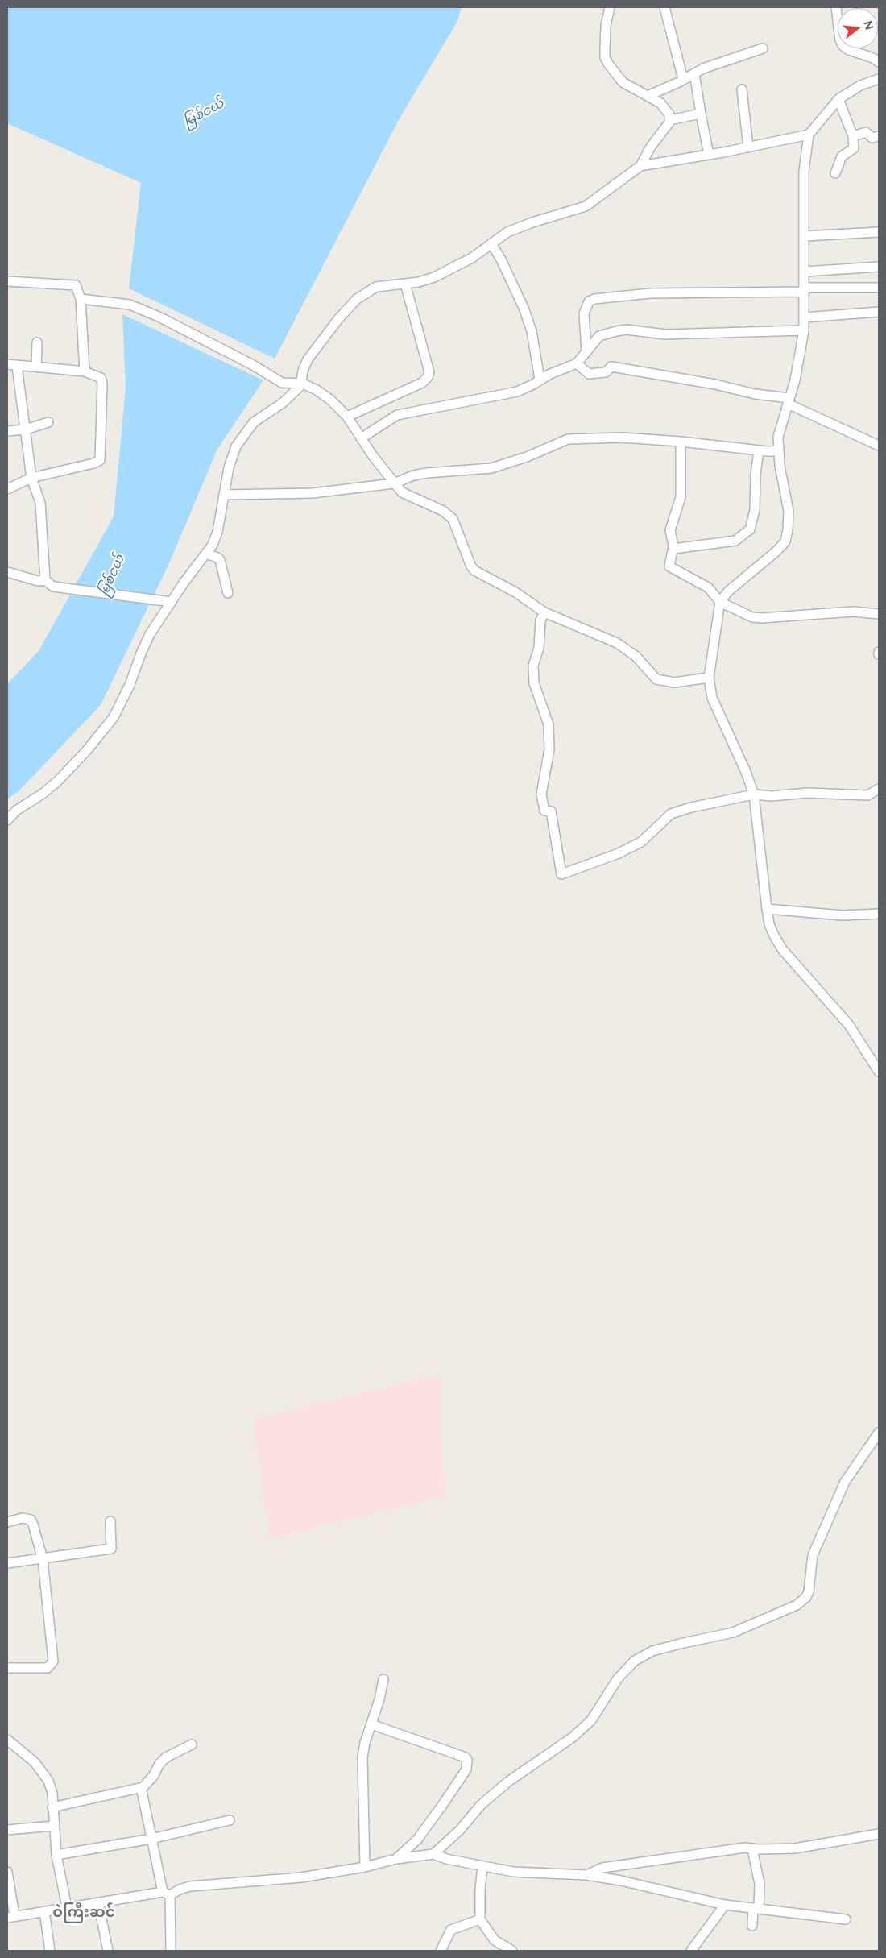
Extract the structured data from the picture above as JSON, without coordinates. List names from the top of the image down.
{
  "districts": ["ဝဲကြီးဆင်"],
  "water": ["မြစ်ငယ်"],
  "north": "right"
}
